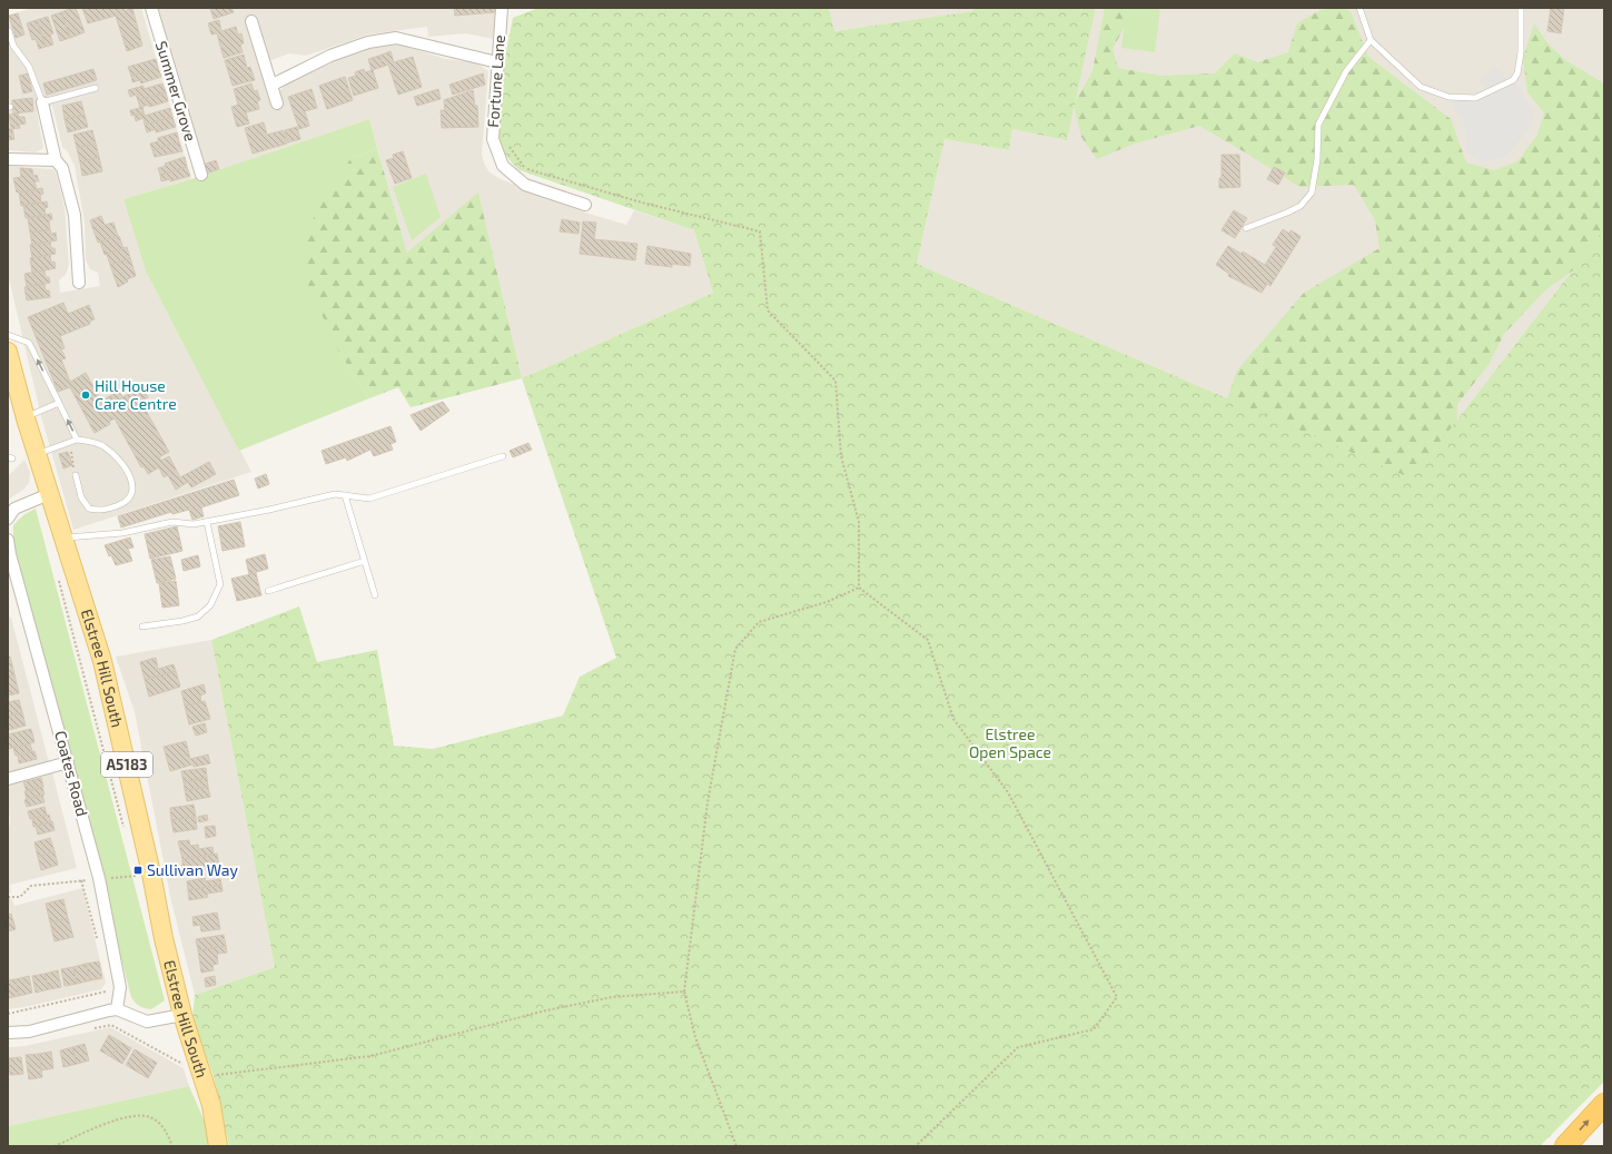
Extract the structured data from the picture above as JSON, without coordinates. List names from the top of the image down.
{
  "streets": {
    "main road": ["Elstree Hill South", "A5183"],
    "street": ["Fortune Lane", "Summer Grove", "Coates Road"]
  },
  "crossings": [
    ["Elstree Hill South", "A5183"]
  ],
  "parks": ["Elstree Open Space"],
  "places": {
    "other": ["Hill House Care Centre"],
    "transit": ["Sullivan Way"]
  }
}
